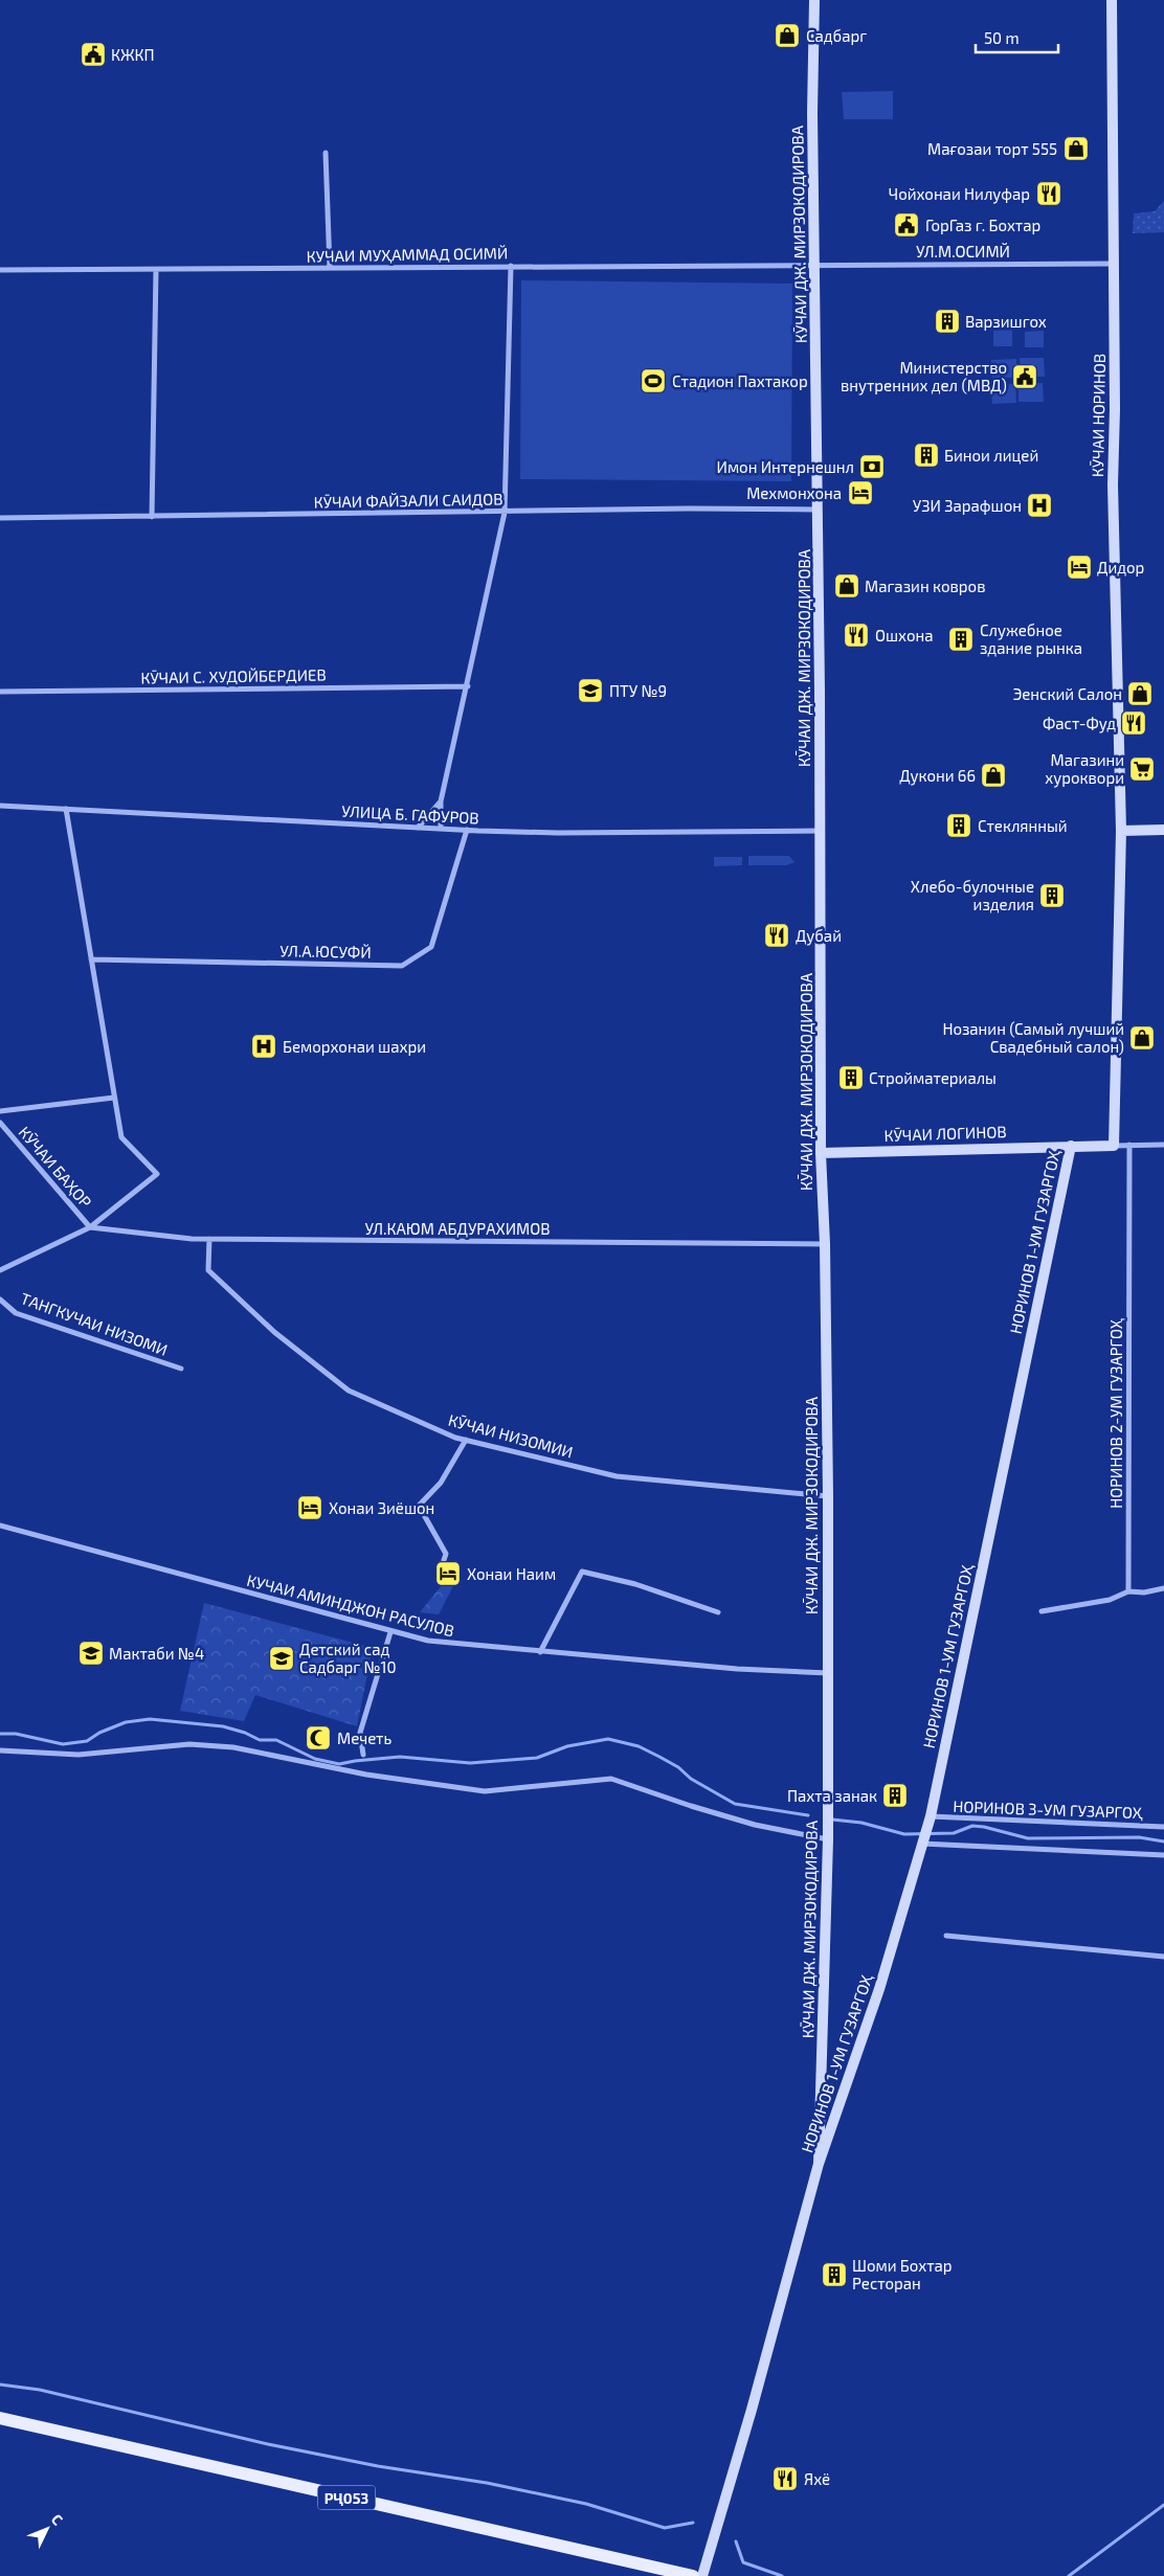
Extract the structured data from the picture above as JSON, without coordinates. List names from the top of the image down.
{
  "streets": {
    "main road": ["РҶ053"],
    "street": [
      "КӮЧАИ ДЖ. МИРЗОКОДИРОВА",
      "УЛ.М.ОСИМЙ",
      "КУЧАИ МУҲАММАД ОСИМЙ",
      "КӮЧАИ НОРИНОВ",
      "КӮЧАИ ФАЙЗАЛИ САИДОВ",
      "КӮЧАИ С. ХУДОЙБЕРДИЕВ",
      "УЛИЦА Б. ГАФУРОВ",
      "УЛ.А.ЮСУФЙ",
      "КӮЧАИ ЛОГИНОВ",
      "КӮЧАИ БАҲОР",
      "УЛ.КАЮМ АБДУРАХИМОВ",
      "НОРИНОВ 1-УМ ГУЗАРГОҲ",
      "ТАНГКУЧАИ НИЗОМИ",
      "НОРИНОВ 2-УМ ГУЗАРГОҲ",
      "КӮЧАИ НИЗОМИИ",
      "КУЧАИ АМИНДЖОН РАСУЛОВ",
      "НОРИНОВ 3-УМ ГУЗАРГОҲ"
    ]
  },
  "crossings": [
    ["КӮЧАИ ДЖ. МИРЗОКОДИРОВА", "УЛ.М.ОСИМЙ"],
    ["КӮЧАИ ДЖ. МИРЗОКОДИРОВА", "КУЧАИ МУҲАММАД ОСИМЙ"],
    ["КӮЧАИ ДЖ. МИРЗОКОДИРОВА", "КӮЧАИ ФАЙЗАЛИ САИДОВ"],
    ["КӮЧАИ ДЖ. МИРЗОКОДИРОВА", "УЛИЦА Б. ГАФУРОВ"],
    ["КӮЧАИ ДЖ. МИРЗОКОДИРОВА", "КӮЧАИ ЛОГИНОВ"],
    ["КӮЧАИ ДЖ. МИРЗОКОДИРОВА", "УЛ.КАЮМ АБДУРАХИМОВ"],
    ["КӮЧАИ ДЖ. МИРЗОКОДИРОВА", "НОРИНОВ 1-УМ ГУЗАРГОҲ"],
    ["КӮЧАИ ДЖ. МИРЗОКОДИРОВА", "КӮЧАИ НИЗОМИИ"],
    ["КӮЧАИ ДЖ. МИРЗОКОДИРОВА", "КУЧАИ АМИНДЖОН РАСУЛОВ"],
    ["УЛ.М.ОСИМЙ", "КУЧАИ МУҲАММАД ОСИМЙ"],
    ["УЛ.М.ОСИМЙ", "КӮЧАИ НОРИНОВ"],
    ["КӮЧАИ НОРИНОВ", "КӮЧАИ ЛОГИНОВ"],
    ["УЛИЦА Б. ГАФУРОВ", "УЛ.А.ЮСУФЙ"],
    ["КӮЧАИ ЛОГИНОВ", "НОРИНОВ 1-УМ ГУЗАРГОҲ"],
    ["КӮЧАИ БАҲОР", "УЛ.КАЮМ АБДУРАХИМОВ"],
    ["УЛ.КАЮМ АБДУРАХИМОВ", "КӮЧАИ НИЗОМИИ"],
    ["НОРИНОВ 1-УМ ГУЗАРГОҲ", "НОРИНОВ 3-УМ ГУЗАРГОҲ"]
  ],
  "places": {
    "shop": [
      "Садбарг",
      "Мағозаи торт 555",
      "Магазин ковров",
      "Эенский Салон",
      "Дукони 66",
      "Нозанин (Самый лучший Свадебный салон)"
    ],
    "public building": ["КЖКП", "ГорГаз г. Бохтар", "Министерство внутренних дел (МВД)"],
    "restaurant": [
      "Чойхонаи Нилуфар",
      "Ошхона",
      "Фаст-Фуд",
      "Дубай",
      "Яхё"
    ],
    "building": [
      "Варзишгох",
      "Бинои лицей",
      "Служебное здание рынка",
      "Стеклянный",
      "Хлебо-булочные изделия",
      "Стройматериалы",
      "Пахта занак",
      "Шоми Бохтар Ресторан"
    ],
    "sports": ["Стадион Пахтакор"],
    "bank": ["Имон Интернешнл"],
    "hotel": [
      "Мехмонхона",
      "Дидор",
      "Хонаи Зиёшон",
      "Хонаи Наим"
    ],
    "hospital": ["УЗИ Зарафшон", "Беморхонаи шахри"],
    "school or university": ["ПТУ №9", "Мактаби №4", "Детский сад Садбарг №10"],
    "supermarket": ["Магазини хуроквори"],
    "mosque": ["Мечеть"]
  },
  "scale_bar": "50 m",
  "north": "top right"
}
